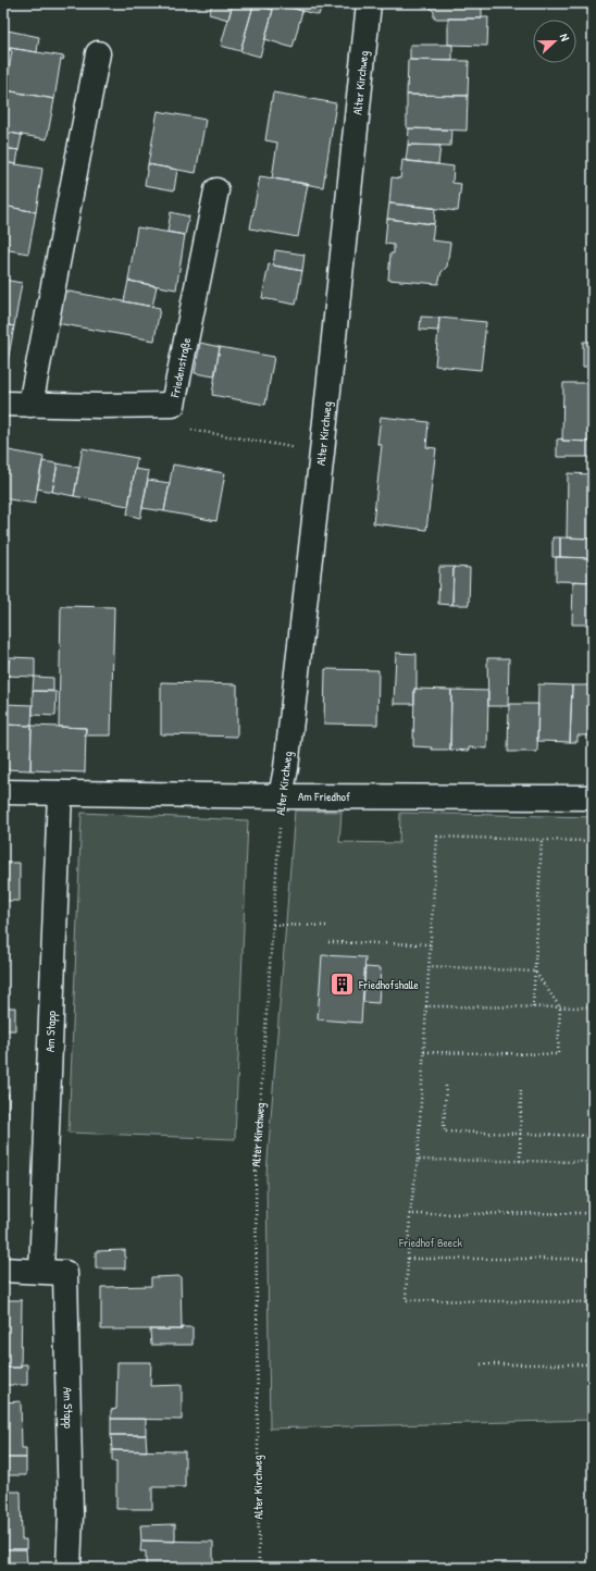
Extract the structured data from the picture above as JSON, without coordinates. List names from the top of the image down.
{
  "streets": {
    "street": [
      "Alter Kirchweg",
      "Friedenstraße",
      "Am Friedhof",
      "Am Stapp"
    ]
  },
  "crossings": [
    ["Alter Kirchweg", "Am Friedhof"],
    ["Am Friedhof", "Am Stapp"]
  ],
  "parks": ["Friedhof Beeck"],
  "places": {
    "building": ["Friedhofshalle"]
  },
  "north": "right"
}
